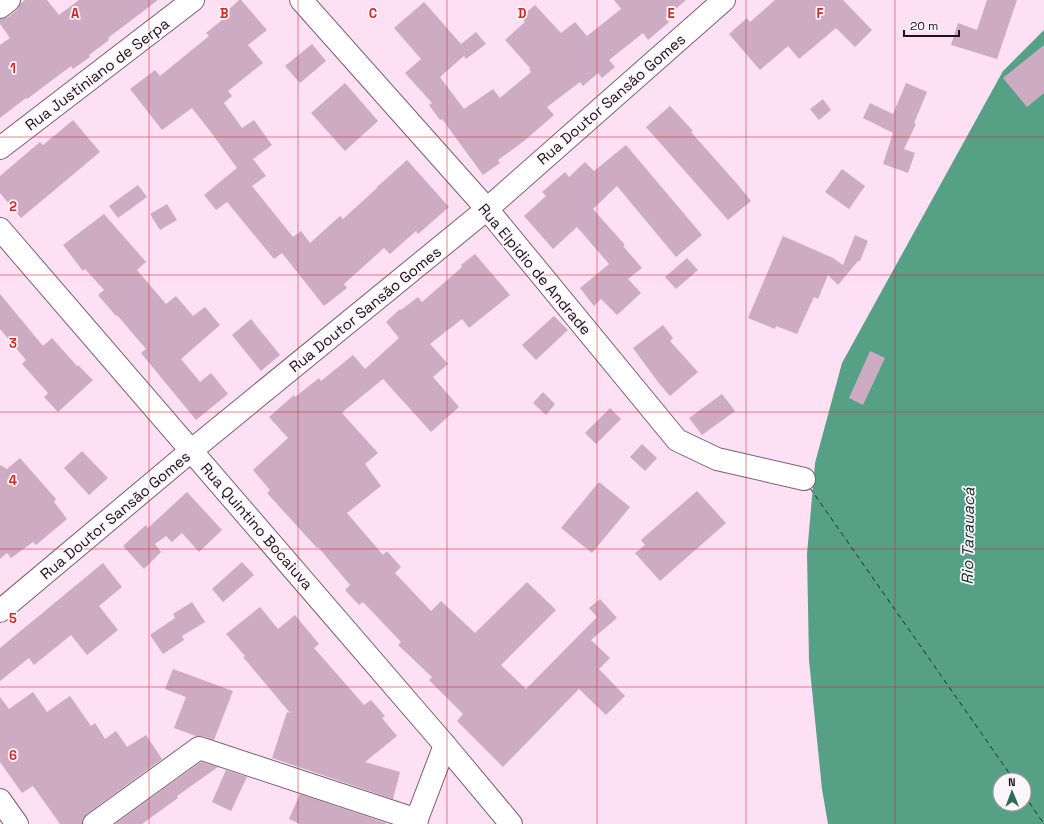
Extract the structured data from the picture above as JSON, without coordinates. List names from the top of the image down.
{
  "streets": {
    "street": [
      "Rua Justiniano de Serpa",
      "Rua Doutor Sansão Gomes",
      "Rua Elpidio de Andrade",
      "Rua Quintino Bocaiuva"
    ]
  },
  "crossings": [
    ["Rua Doutor Sansão Gomes", "Rua Elpidio de Andrade"],
    ["Rua Doutor Sansão Gomes", "Rua Quintino Bocaiuva"]
  ],
  "water": ["Rio Tarauacá"],
  "scale_bar": "20 m",
  "north": "top",
  "grid": {
    "columns": [
      "A",
      "B",
      "C",
      "D",
      "E",
      "F"
    ],
    "rows": [
      "1",
      "2",
      "3",
      "4",
      "5",
      "6"
    ]
  }
}
